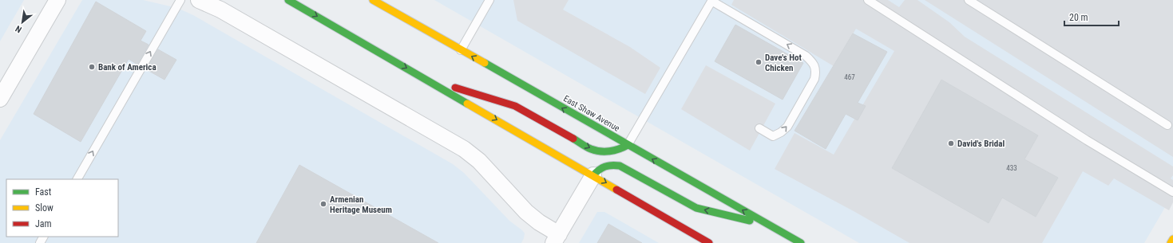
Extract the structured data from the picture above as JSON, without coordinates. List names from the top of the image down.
{
  "streets": {
    "main road": ["East Shaw Avenue"]
  },
  "places": [
    "Dave's Hot Chicken",
    "Bank of America",
    "David's Bridal",
    "Armenian Heritage Museum"
  ],
  "house_numbers": ["467", "433"],
  "legend": ["Fast", "Slow", "Jam"],
  "scale_bar": "20 m",
  "north": "bottom left"
}
